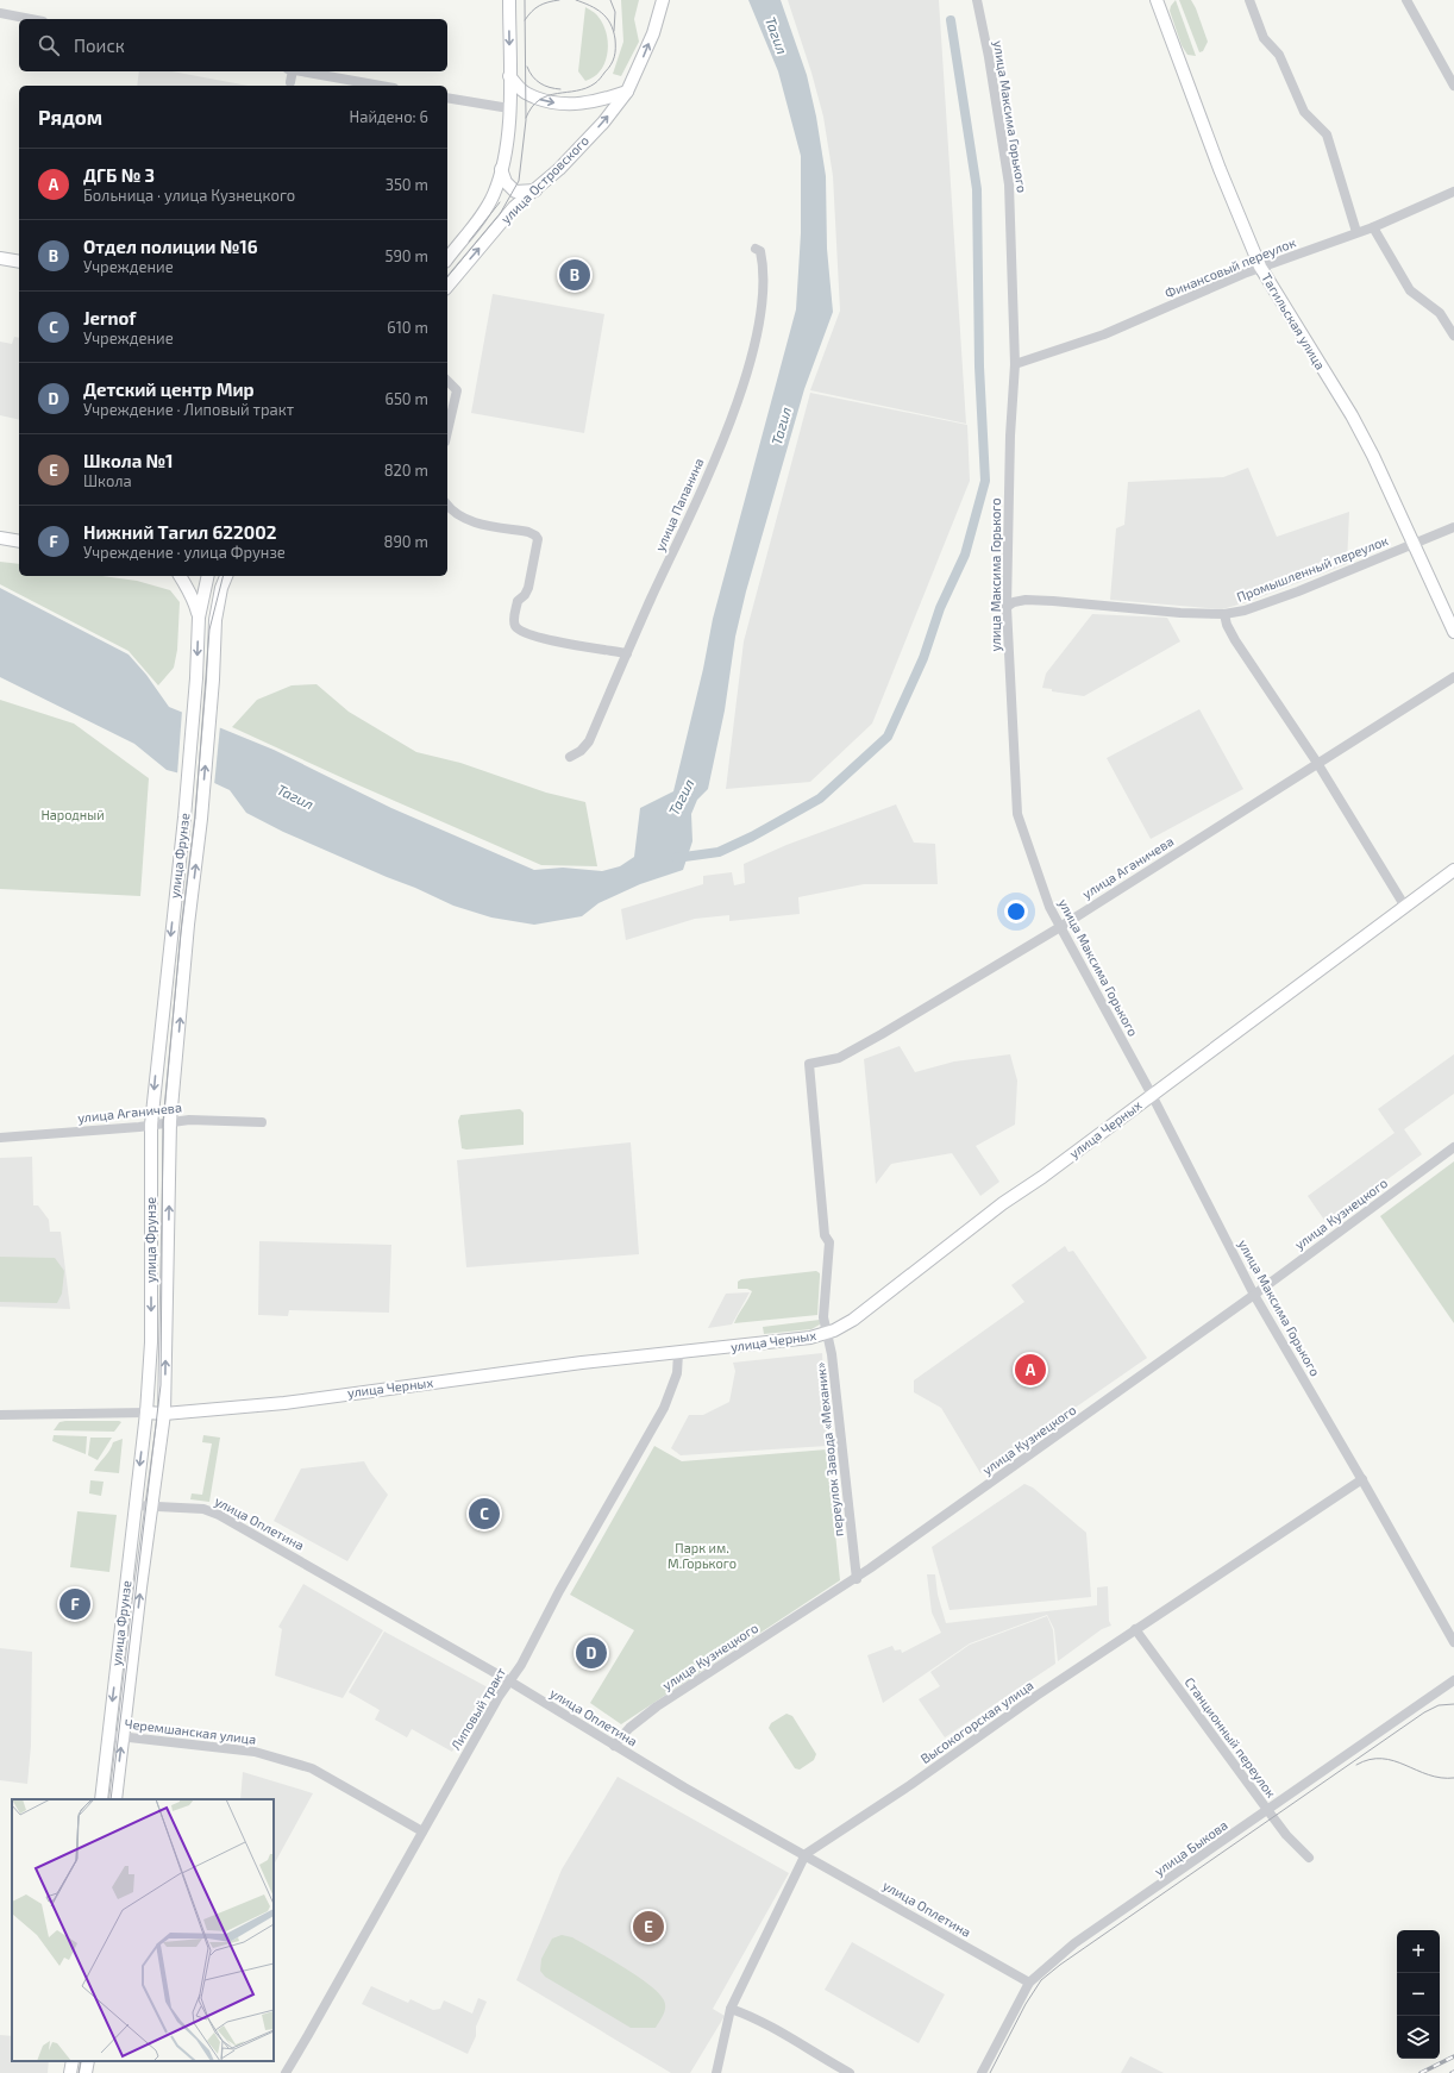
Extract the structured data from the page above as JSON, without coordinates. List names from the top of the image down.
{
  "streets": {
    "main road": [
      "улица Островского",
      "Тагильская улица",
      "улица Фрунзе",
      "улица Черных"
    ],
    "street": [
      "улица Максима Горького",
      "Финансовый переулок",
      "улица Папанина",
      "Промышленный переулок",
      "улица Аганичева",
      "улица Кузнецкого",
      "переулок Завода «Механик»",
      "улица Оплетина",
      "Липовый тракт",
      "Высокогорская улица",
      "Черемшанская улица",
      "Станционный переулок",
      "улица Быкова"
    ]
  },
  "crossings": [
    ["улица Максима Горького", "Финансовый переулок"],
    ["улица Максима Горького", "Промышленный переулок"],
    ["улица Максима Горького", "улица Аганичева"],
    ["улица Максима Горького", "улица Черных"],
    ["улица Максима Горького", "улица Кузнецкого"],
    ["улица Максима Горького", "Высокогорская улица"],
    ["Финансовый переулок", "Тагильская улица"],
    ["Тагильская улица", "Промышленный переулок"],
    ["улица Фрунзе", "улица Аганичева"],
    ["улица Фрунзе", "улица Черных"],
    ["улица Фрунзе", "улица Оплетина"],
    ["улица Фрунзе", "Черемшанская улица"],
    ["улица Аганичева", "переулок Завода «Механик»"],
    ["улица Черных", "переулок Завода «Механик»"],
    ["улица Черных", "Липовый тракт"],
    ["улица Кузнецкого", "переулок Завода «Механик»"],
    ["улица Кузнецкого", "улица Оплетина"],
    ["улица Оплетина", "Липовый тракт"],
    ["улица Оплетина", "Высокогорская улица"],
    ["улица Оплетина", "улица Быкова"],
    ["Липовый тракт", "Черемшанская улица"],
    ["Высокогорская улица", "Станционный переулок"],
    ["Станционный переулок", "улица Быкова"]
  ],
  "water": ["Тагил"],
  "parks": ["Народный", "Парк им. М.Горького"],
  "page": {
    "search": "Поиск",
    "heading": ["Рядом", "Найдено: 6"],
    "list": [
      {
        "mark": "A",
        "name": "ДГБ № 3",
        "note": "Больница · улица Кузнецкого",
        "value": "350 m"
      },
      {
        "mark": "B",
        "name": "Отдел полиции №16",
        "note": "Учреждение",
        "value": "590 m"
      },
      {
        "mark": "C",
        "name": "Jernof",
        "note": "Учреждение",
        "value": "610 m"
      },
      {
        "mark": "D",
        "name": "Детский центр Мир",
        "note": "Учреждение · Липовый тракт",
        "value": "650 m"
      },
      {
        "mark": "E",
        "name": "Школа №1",
        "note": "Школа",
        "value": "820 m"
      },
      {
        "mark": "F",
        "name": "Нижний Тагил 622002",
        "note": "Учреждение · улица Фрунзе",
        "value": "890 m"
      }
    ],
    "pins": [
      "B",
      "A",
      "C",
      "F",
      "D",
      "E"
    ],
    "map_buttons": ["+", "−"]
  }
}
